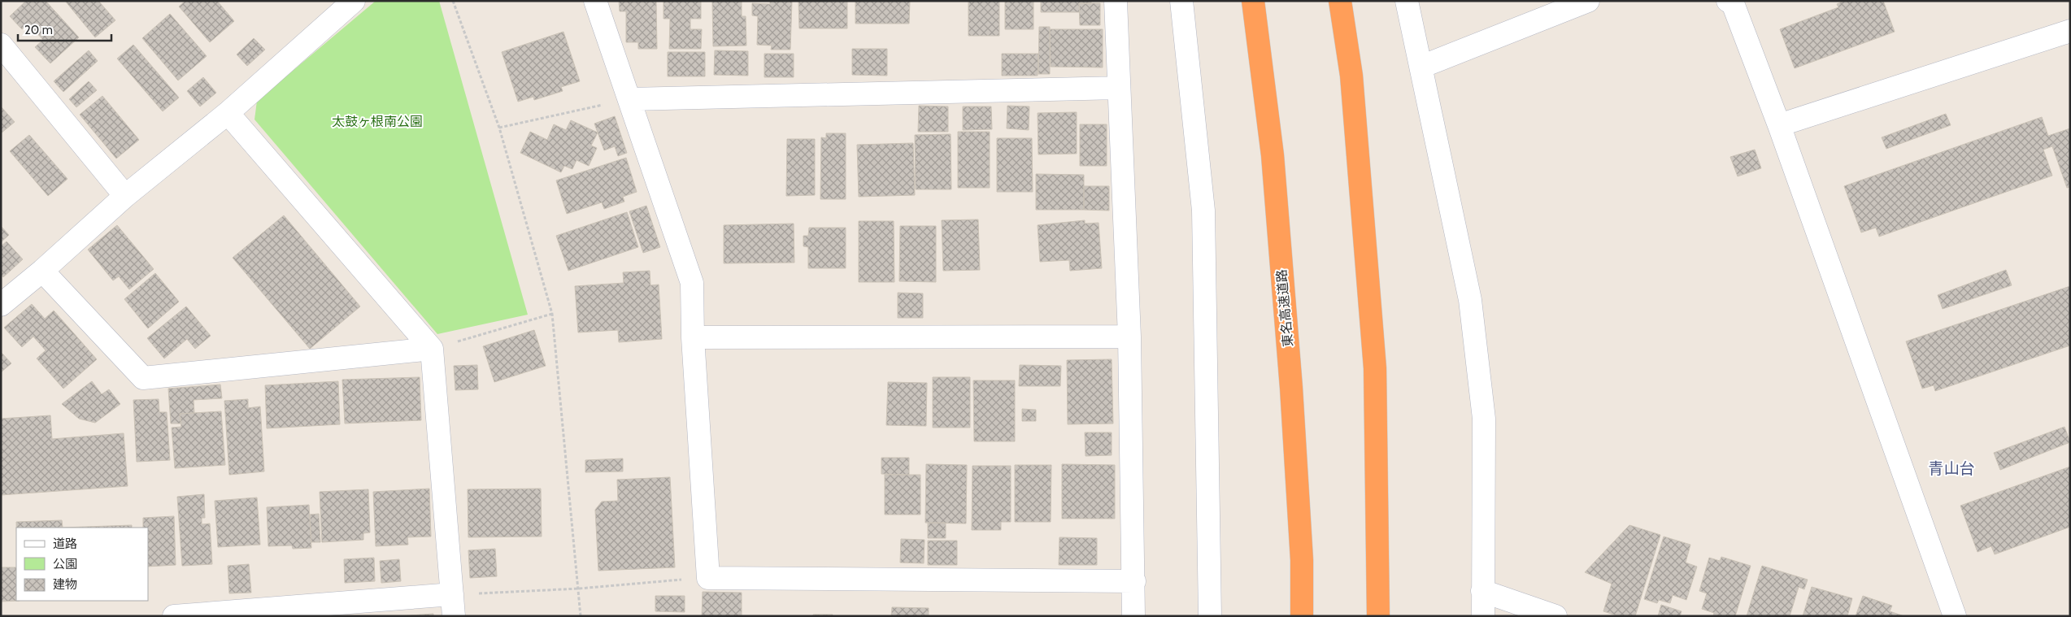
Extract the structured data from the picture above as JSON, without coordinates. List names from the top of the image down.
{
  "streets": {
    "highway": ["東名高速道路"]
  },
  "districts": ["青山台"],
  "parks": ["太鼓ヶ根南公園"],
  "legend": ["道路", "公園", "建物"],
  "scale_bar": "20 m"
}
